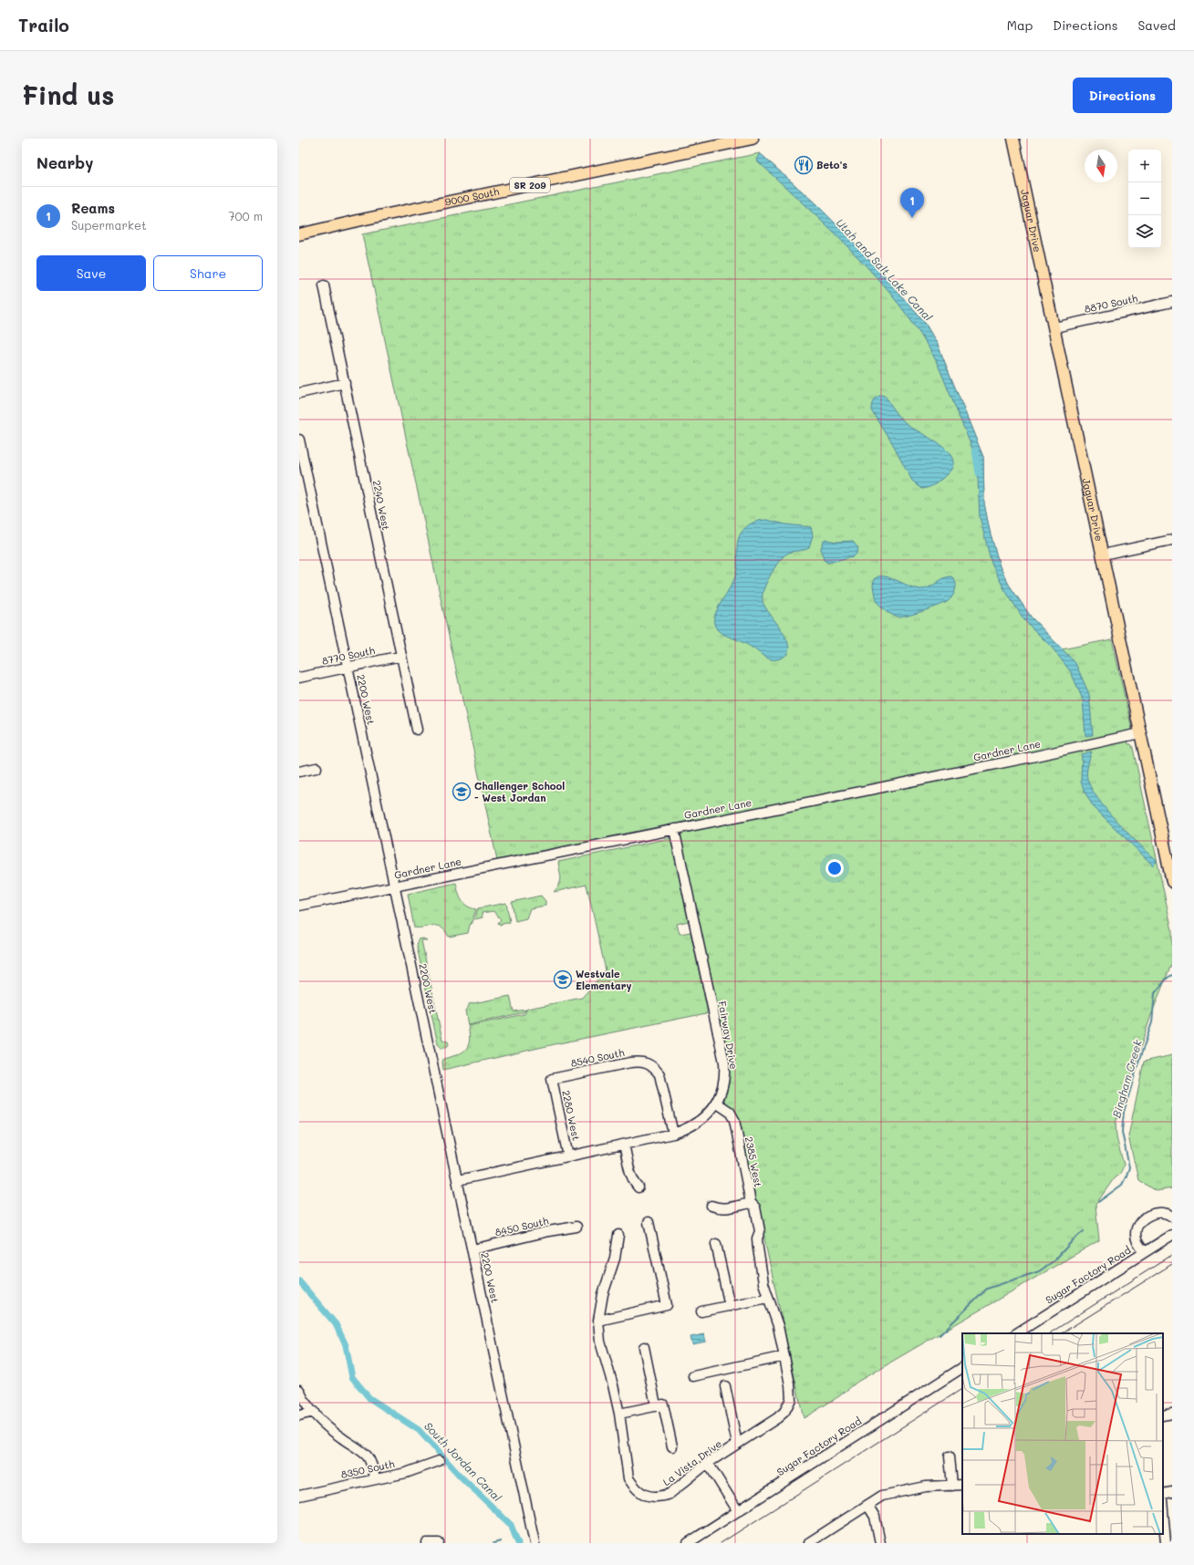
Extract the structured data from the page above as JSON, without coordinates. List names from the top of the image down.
{
  "streets": {
    "main road": ["SR 209", "9000 South", "Jaguar Drive"],
    "street": [
      "8870 South",
      "2240 West",
      "8770 South",
      "2200 West",
      "Gardner Lane",
      "Fairway Drive",
      "8540 South",
      "2280 West",
      "2385 West",
      "8450 South",
      "Sugar Factory Road",
      "La Vista Drive",
      "8350 South"
    ]
  },
  "crossings": [
    ["Jaguar Drive", "8870 South"],
    ["Jaguar Drive", "Gardner Lane"],
    ["2240 West", "8770 South"],
    ["8770 South", "2200 West"],
    ["2200 West", "Gardner Lane"],
    ["2200 West", "Fairway Drive"],
    ["2200 West", "8450 South"],
    ["Gardner Lane", "Fairway Drive"],
    ["Fairway Drive", "8540 South"],
    ["Fairway Drive", "2280 West"],
    ["Fairway Drive", "2385 West"],
    ["8540 South", "2280 West"],
    ["2385 West", "La Vista Drive"]
  ],
  "water": ["Utah and Salt Lake Canal", "Bingham Creek", "South Jordan Canal"],
  "places": {
    "restaurant": ["Beto's"],
    "school or university": ["Challenger School - West Jordan", "Westvale Elementary"]
  },
  "north": "bottom",
  "page": {
    "header": "Trailo",
    "nav": ["Map", "Directions", "Saved"],
    "buttons": [
      "Directions",
      ["Save", "Share"]
    ],
    "title": "Find us",
    "heading": "Nearby",
    "map_buttons": ["+", "−"],
    "list": [
      {
        "mark": "1",
        "name": "Reams",
        "note": "Supermarket",
        "value": "700 m"
      }
    ],
    "pins": "1"
  }
}
